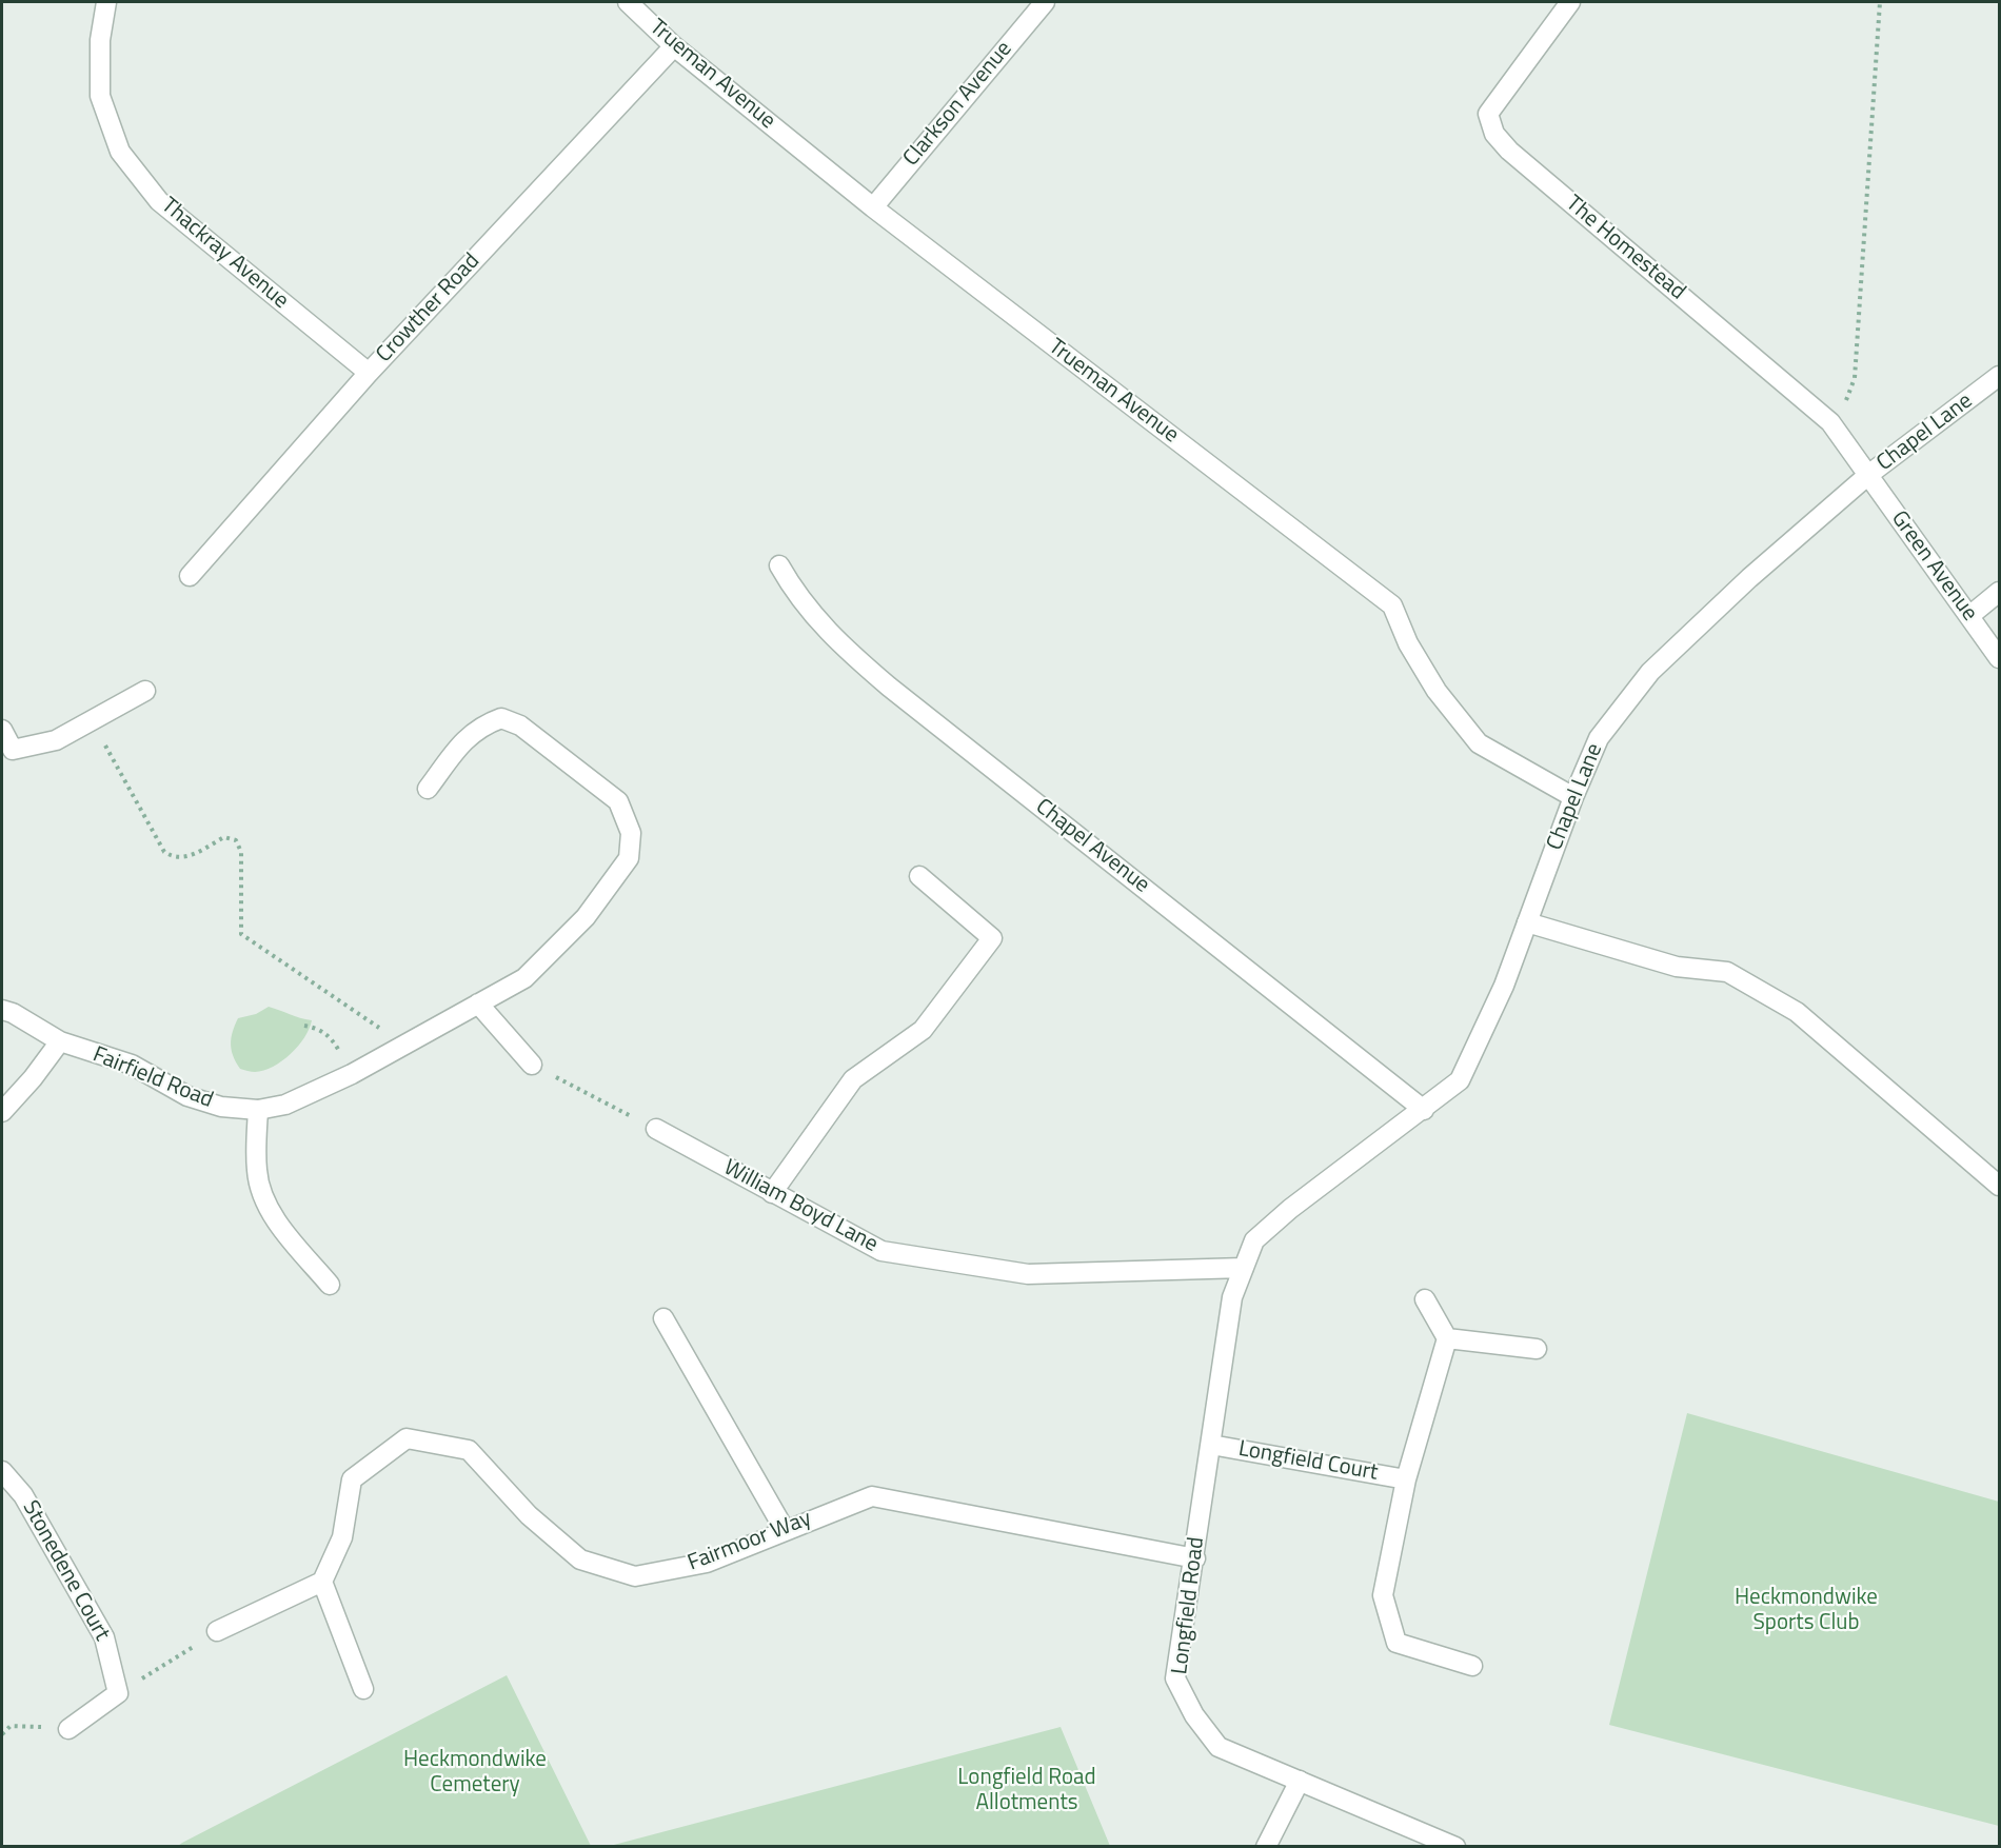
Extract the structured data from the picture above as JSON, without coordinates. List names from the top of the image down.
{
  "streets": {
    "street": [
      "Trueman Avenue",
      "Clarkson Avenue",
      "The Homestead",
      "Thackray Avenue",
      "Crowther Road",
      "Chapel Lane",
      "Green Avenue",
      "Chapel Avenue",
      "Fairfield Road",
      "William Boyd Lane",
      "Longfield Court",
      "Fairmoor Way",
      "Stonedene Court",
      "Longfield Road"
    ]
  },
  "crossings": [
    ["Trueman Avenue", "Clarkson Avenue"],
    ["Trueman Avenue", "Crowther Road"],
    ["Trueman Avenue", "Chapel Lane"],
    ["The Homestead", "Chapel Lane"],
    ["The Homestead", "Green Avenue"],
    ["Thackray Avenue", "Crowther Road"],
    ["Chapel Lane", "Green Avenue"],
    ["Chapel Lane", "Chapel Avenue"],
    ["Chapel Lane", "Longfield Road"],
    ["William Boyd Lane", "Longfield Road"],
    ["Longfield Court", "Longfield Road"],
    ["Fairmoor Way", "Longfield Road"]
  ],
  "parks": ["Heckmondwike Sports Club", "Heckmondwike Cemetery", "Longfield Road Allotments"]
}
